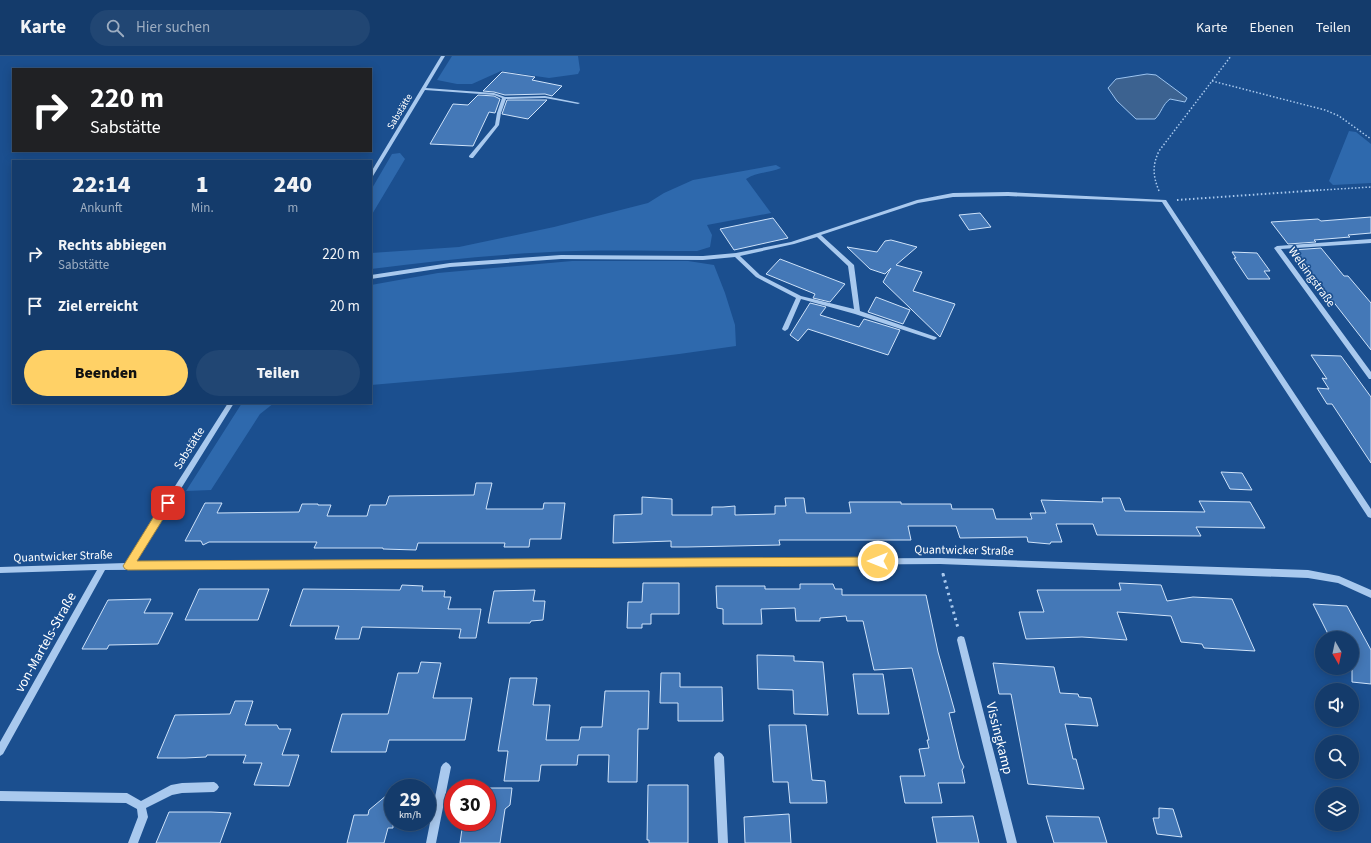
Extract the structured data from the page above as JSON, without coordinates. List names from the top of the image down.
{
  "streets": {
    "street": [
      "Sabstätte",
      "Welsingstraße",
      "Quantwicker Straße",
      "von-Martels-Straße",
      "Vissingkamp"
    ]
  },
  "crossings": [
    ["Sabstätte", "Quantwicker Straße"],
    ["Quantwicker Straße", "von-Martels-Straße"]
  ],
  "north": "bottom",
  "page": {
    "header": "Karte",
    "search": "Hier suchen",
    "nav": ["Karte", "Ebenen", "Teilen"],
    "turn": ["220 m", "Sabstätte"],
    "eta": [
      "22:14",
      "Ankunft",
      "1",
      "Min.",
      "240",
      "m"
    ],
    "list": [
      {
        "name": "Rechts abbiegen",
        "note": "Sabstätte",
        "value": "220 m"
      },
      {
        "name": "Ziel erreicht",
        "value": "20 m"
      }
    ],
    "buttons": ["Beenden", "Teilen"],
    "speed": "29 km/h",
    "limit": "30"
  }
}
